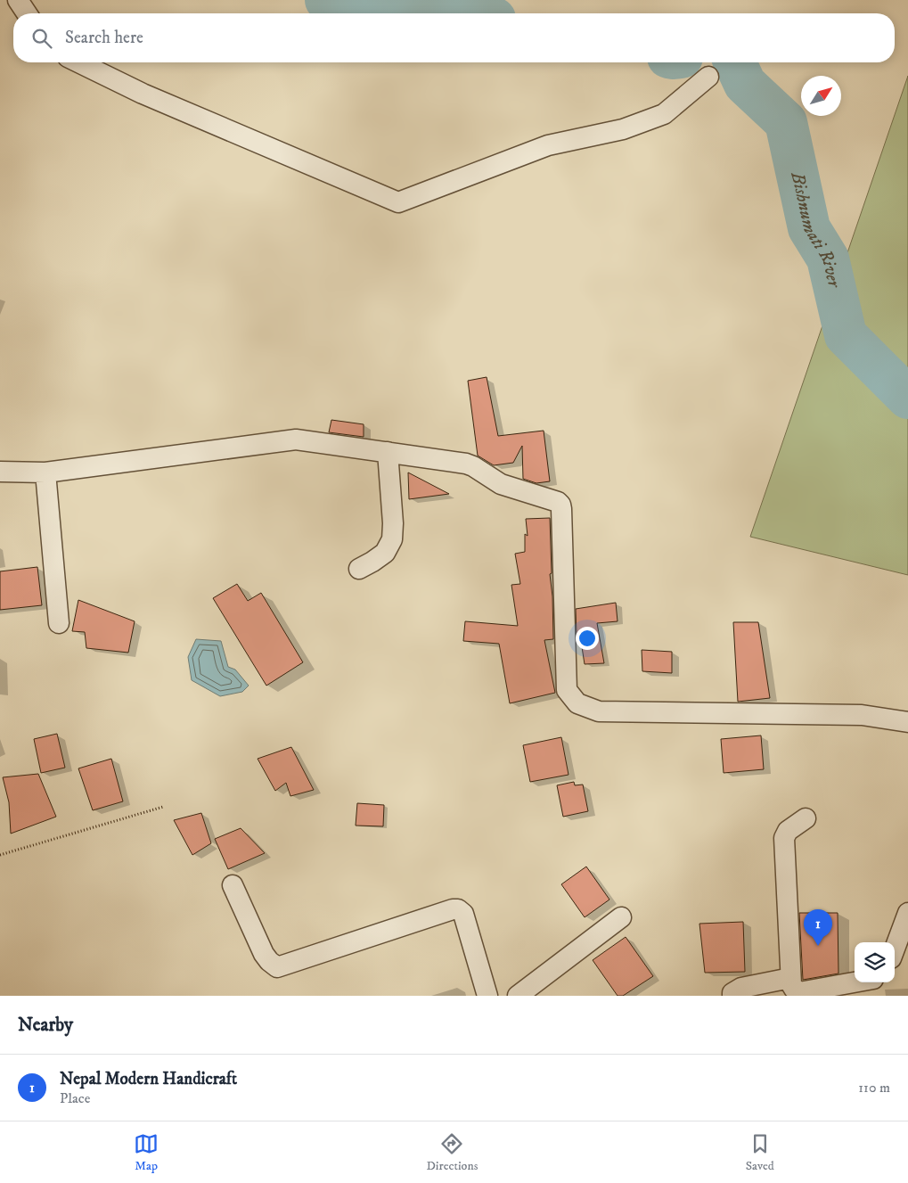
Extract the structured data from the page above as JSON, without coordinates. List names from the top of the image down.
{
  "water": ["Bishnumati River"],
  "north": "top right",
  "page": {
    "search": "Search here",
    "pins": "1",
    "heading": "Nearby",
    "list": [
      {
        "mark": "1",
        "name": "Nepal Modern Handicraft",
        "note": "Place",
        "value": "110 m"
      }
    ],
    "nav": ["Map", "Directions", "Saved"]
  }
}
